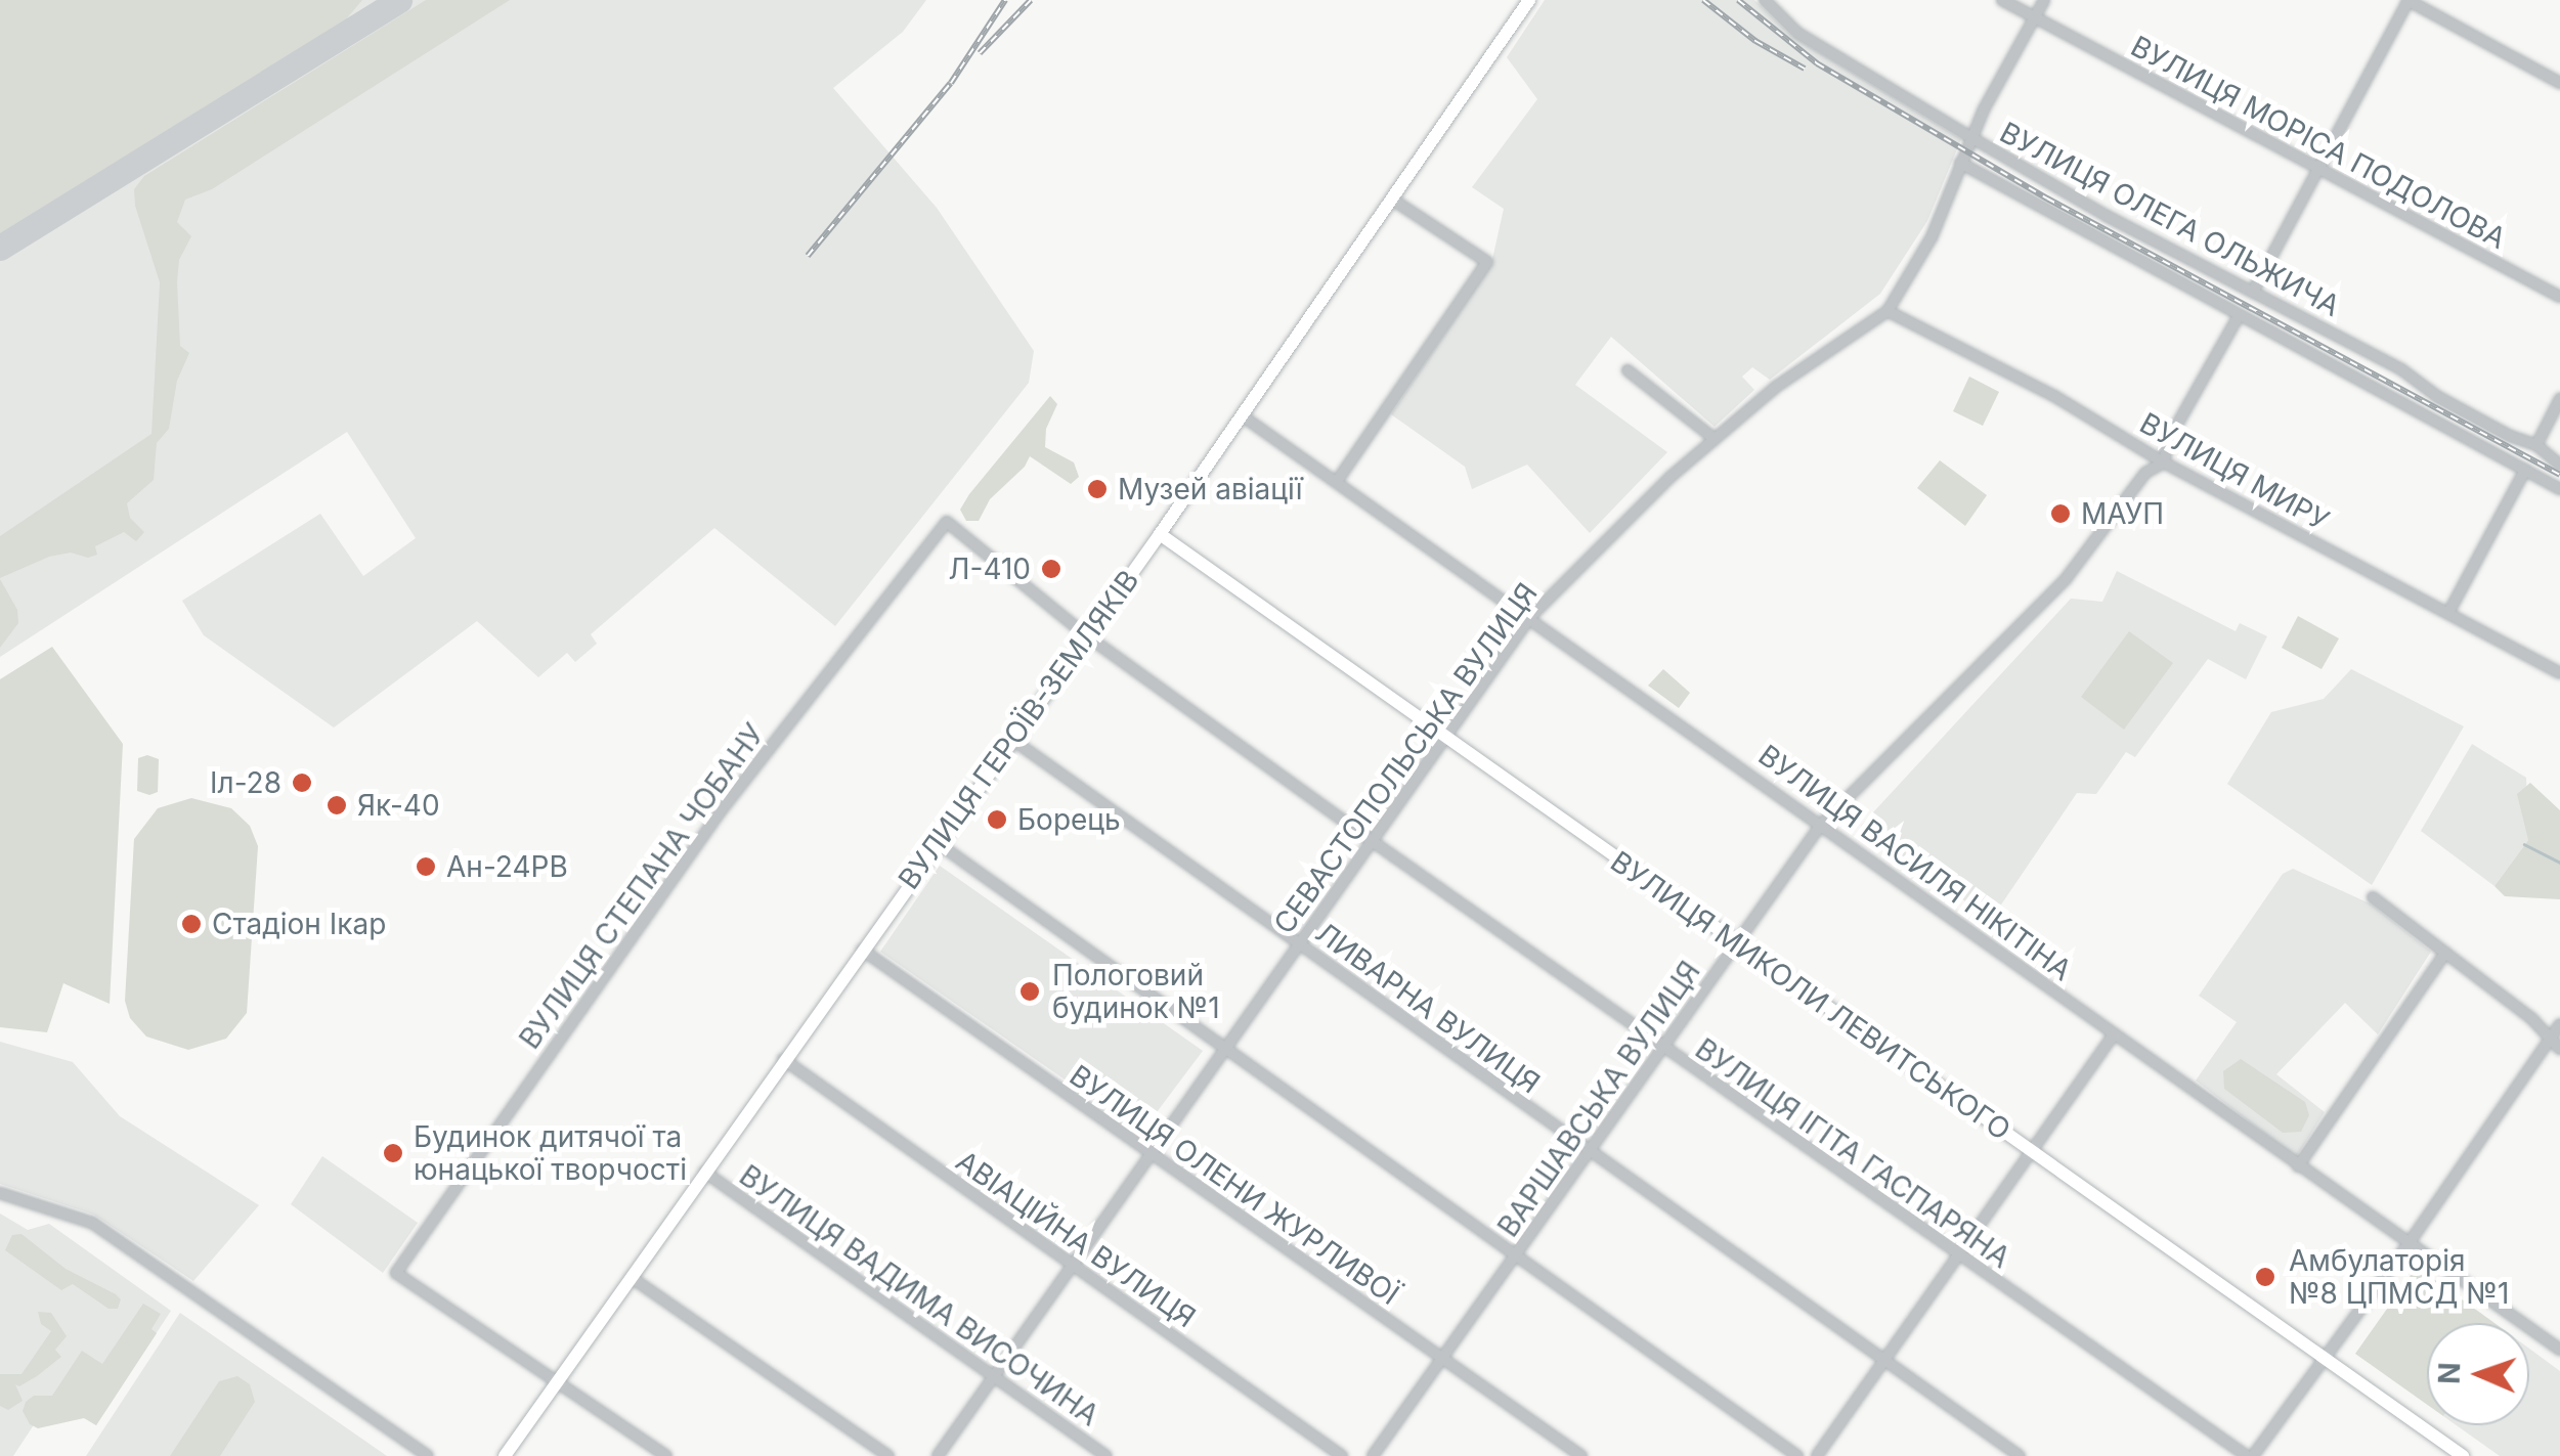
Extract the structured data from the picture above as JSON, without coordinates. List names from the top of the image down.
{
  "streets": {
    "main road": ["ВУЛИЦЯ ГЕРОЇВ-ЗЕМЛЯКІВ", "ВУЛИЦЯ МИКОЛИ ЛЕВИТСЬКОГО"],
    "street": [
      "ВУЛИЦЯ МОРІСА ПОДОЛОВА",
      "ВУЛИЦЯ ОЛЕГА ОЛЬЖИЧА",
      "ВУЛИЦЯ МИРУ",
      "СЕВАСТОПОЛЬСЬКА ВУЛИЦЯ",
      "ВУЛИЦЯ ВАСИЛЯ НІКІТІНА",
      "ВУЛИЦЯ СТЕПАНА ЧОБАНУ",
      "ЛИВАРНА ВУЛИЦЯ",
      "ВАРШАВСЬКА ВУЛИЦЯ",
      "ВУЛИЦЯ ІГІТА ГАСПАРЯНА",
      "ВУЛИЦЯ ОЛЕНИ ЖУРЛИВОЇ",
      "АВІАЦІЙНА ВУЛИЦЯ",
      "ВУЛИЦЯ ВАДИМА ВИСОЧИНА"
    ]
  },
  "crossings": [
    ["ВУЛИЦЯ МОРІСА ПОДОЛОВА", "СЕВАСТОПОЛЬСЬКА ВУЛИЦЯ"],
    ["ВУЛИЦЯ ОЛЕГА ОЛЬЖИЧА", "СЕВАСТОПОЛЬСЬКА ВУЛИЦЯ"],
    ["ВУЛИЦЯ МИРУ", "СЕВАСТОПОЛЬСЬКА ВУЛИЦЯ"],
    ["ВУЛИЦЯ МИРУ", "ВАРШАВСЬКА ВУЛИЦЯ"],
    ["ВУЛИЦЯ ГЕРОЇВ-ЗЕМЛЯКІВ", "ВУЛИЦЯ ВАСИЛЯ НІКІТІНА"],
    ["ВУЛИЦЯ ГЕРОЇВ-ЗЕМЛЯКІВ", "ВУЛИЦЯ СТЕПАНА ЧОБАНУ"],
    ["ВУЛИЦЯ ГЕРОЇВ-ЗЕМЛЯКІВ", "ВУЛИЦЯ МИКОЛИ ЛЕВИТСЬКОГО"],
    ["ВУЛИЦЯ ГЕРОЇВ-ЗЕМЛЯКІВ", "ЛИВАРНА ВУЛИЦЯ"],
    ["ВУЛИЦЯ ГЕРОЇВ-ЗЕМЛЯКІВ", "ВУЛИЦЯ ІГІТА ГАСПАРЯНА"],
    ["ВУЛИЦЯ ГЕРОЇВ-ЗЕМЛЯКІВ", "ВУЛИЦЯ ОЛЕНИ ЖУРЛИВОЇ"],
    ["ВУЛИЦЯ ГЕРОЇВ-ЗЕМЛЯКІВ", "АВІАЦІЙНА ВУЛИЦЯ"],
    ["ВУЛИЦЯ ГЕРОЇВ-ЗЕМЛЯКІВ", "ВУЛИЦЯ ВАДИМА ВИСОЧИНА"],
    ["СЕВАСТОПОЛЬСЬКА ВУЛИЦЯ", "ВУЛИЦЯ ВАСИЛЯ НІКІТІНА"],
    ["СЕВАСТОПОЛЬСЬКА ВУЛИЦЯ", "ВУЛИЦЯ МИКОЛИ ЛЕВИТСЬКОГО"],
    ["СЕВАСТОПОЛЬСЬКА ВУЛИЦЯ", "ЛИВАРНА ВУЛИЦЯ"],
    ["СЕВАСТОПОЛЬСЬКА ВУЛИЦЯ", "ВУЛИЦЯ ІГІТА ГАСПАРЯНА"],
    ["СЕВАСТОПОЛЬСЬКА ВУЛИЦЯ", "ВУЛИЦЯ ОЛЕНИ ЖУРЛИВОЇ"],
    ["СЕВАСТОПОЛЬСЬКА ВУЛИЦЯ", "АВІАЦІЙНА ВУЛИЦЯ"],
    ["СЕВАСТОПОЛЬСЬКА ВУЛИЦЯ", "ВУЛИЦЯ ВАДИМА ВИСОЧИНА"],
    ["ВУЛИЦЯ ВАСИЛЯ НІКІТІНА", "ВАРШАВСЬКА ВУЛИЦЯ"],
    ["ВУЛИЦЯ СТЕПАНА ЧОБАНУ", "ВУЛИЦЯ ІГІТА ГАСПАРЯНА"],
    ["ВУЛИЦЯ МИКОЛИ ЛЕВИТСЬКОГО", "ВАРШАВСЬКА ВУЛИЦЯ"],
    ["ЛИВАРНА ВУЛИЦЯ", "ВАРШАВСЬКА ВУЛИЦЯ"],
    ["ВАРШАВСЬКА ВУЛИЦЯ", "ВУЛИЦЯ ІГІТА ГАСПАРЯНА"],
    ["ВАРШАВСЬКА ВУЛИЦЯ", "ВУЛИЦЯ ОЛЕНИ ЖУРЛИВОЇ"]
  ],
  "places": [
    "Музей авіації",
    "МАУП",
    "Л-410",
    "Іл-28",
    "Як-40",
    "Борець",
    "Ан-24РВ",
    "Стадіон Ікар",
    "Пологовий будинок №1",
    "Будинок дитячої та юнацької творчості",
    "Амбулаторія №8 ЦПМСД №1"
  ],
  "north": "left"
}
